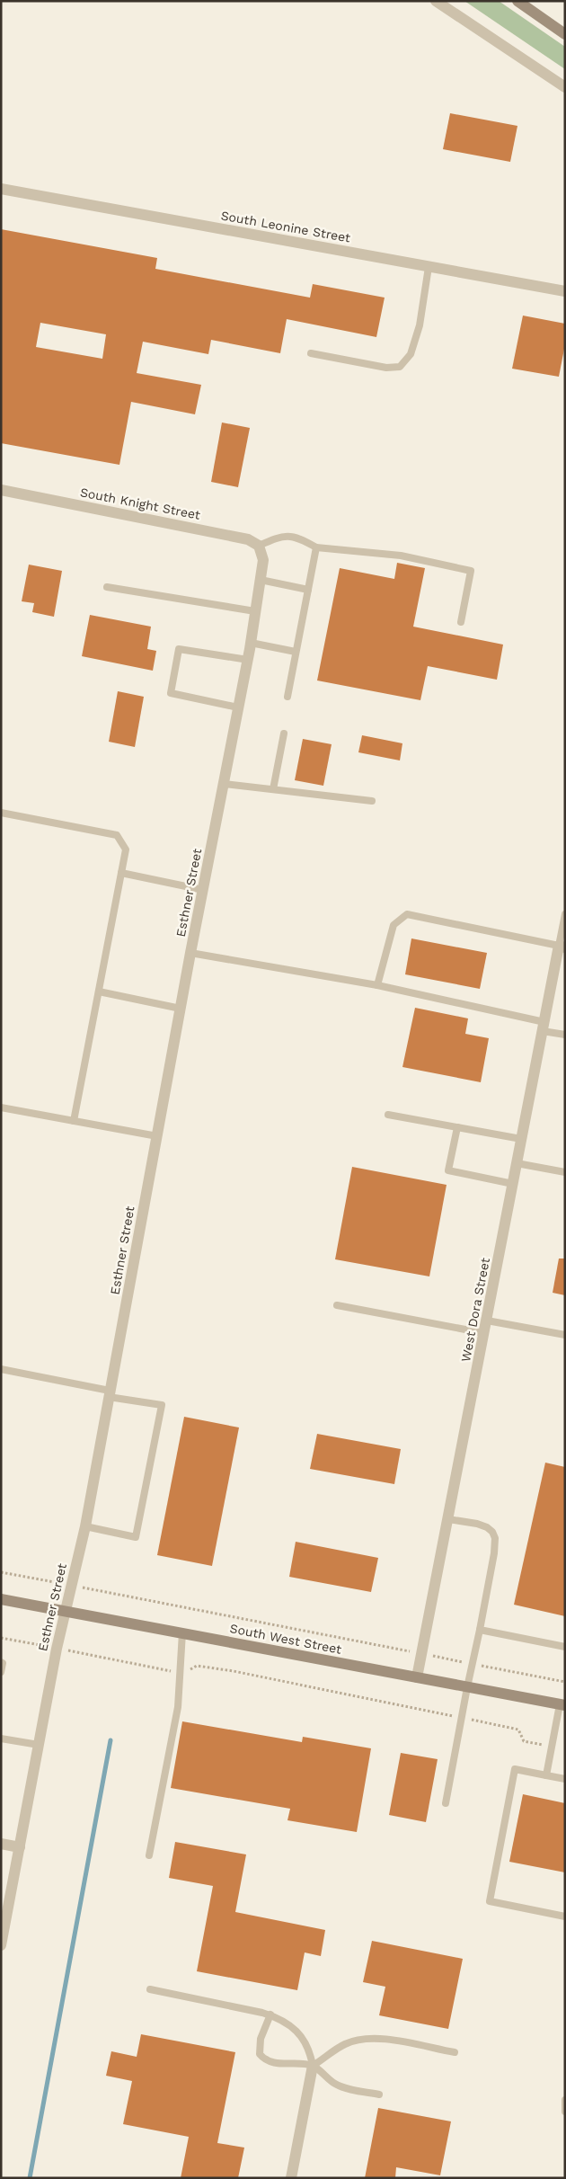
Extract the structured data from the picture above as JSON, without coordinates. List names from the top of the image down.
{
  "streets": {
    "main road": ["South West Street"],
    "street": [
      "South Leonine Street",
      "South Knight Street",
      "Esthner Street",
      "West Dora Street"
    ]
  },
  "crossings": [
    ["South Knight Street", "Esthner Street"],
    ["Esthner Street", "South West Street"],
    ["West Dora Street", "South West Street"]
  ]
}
